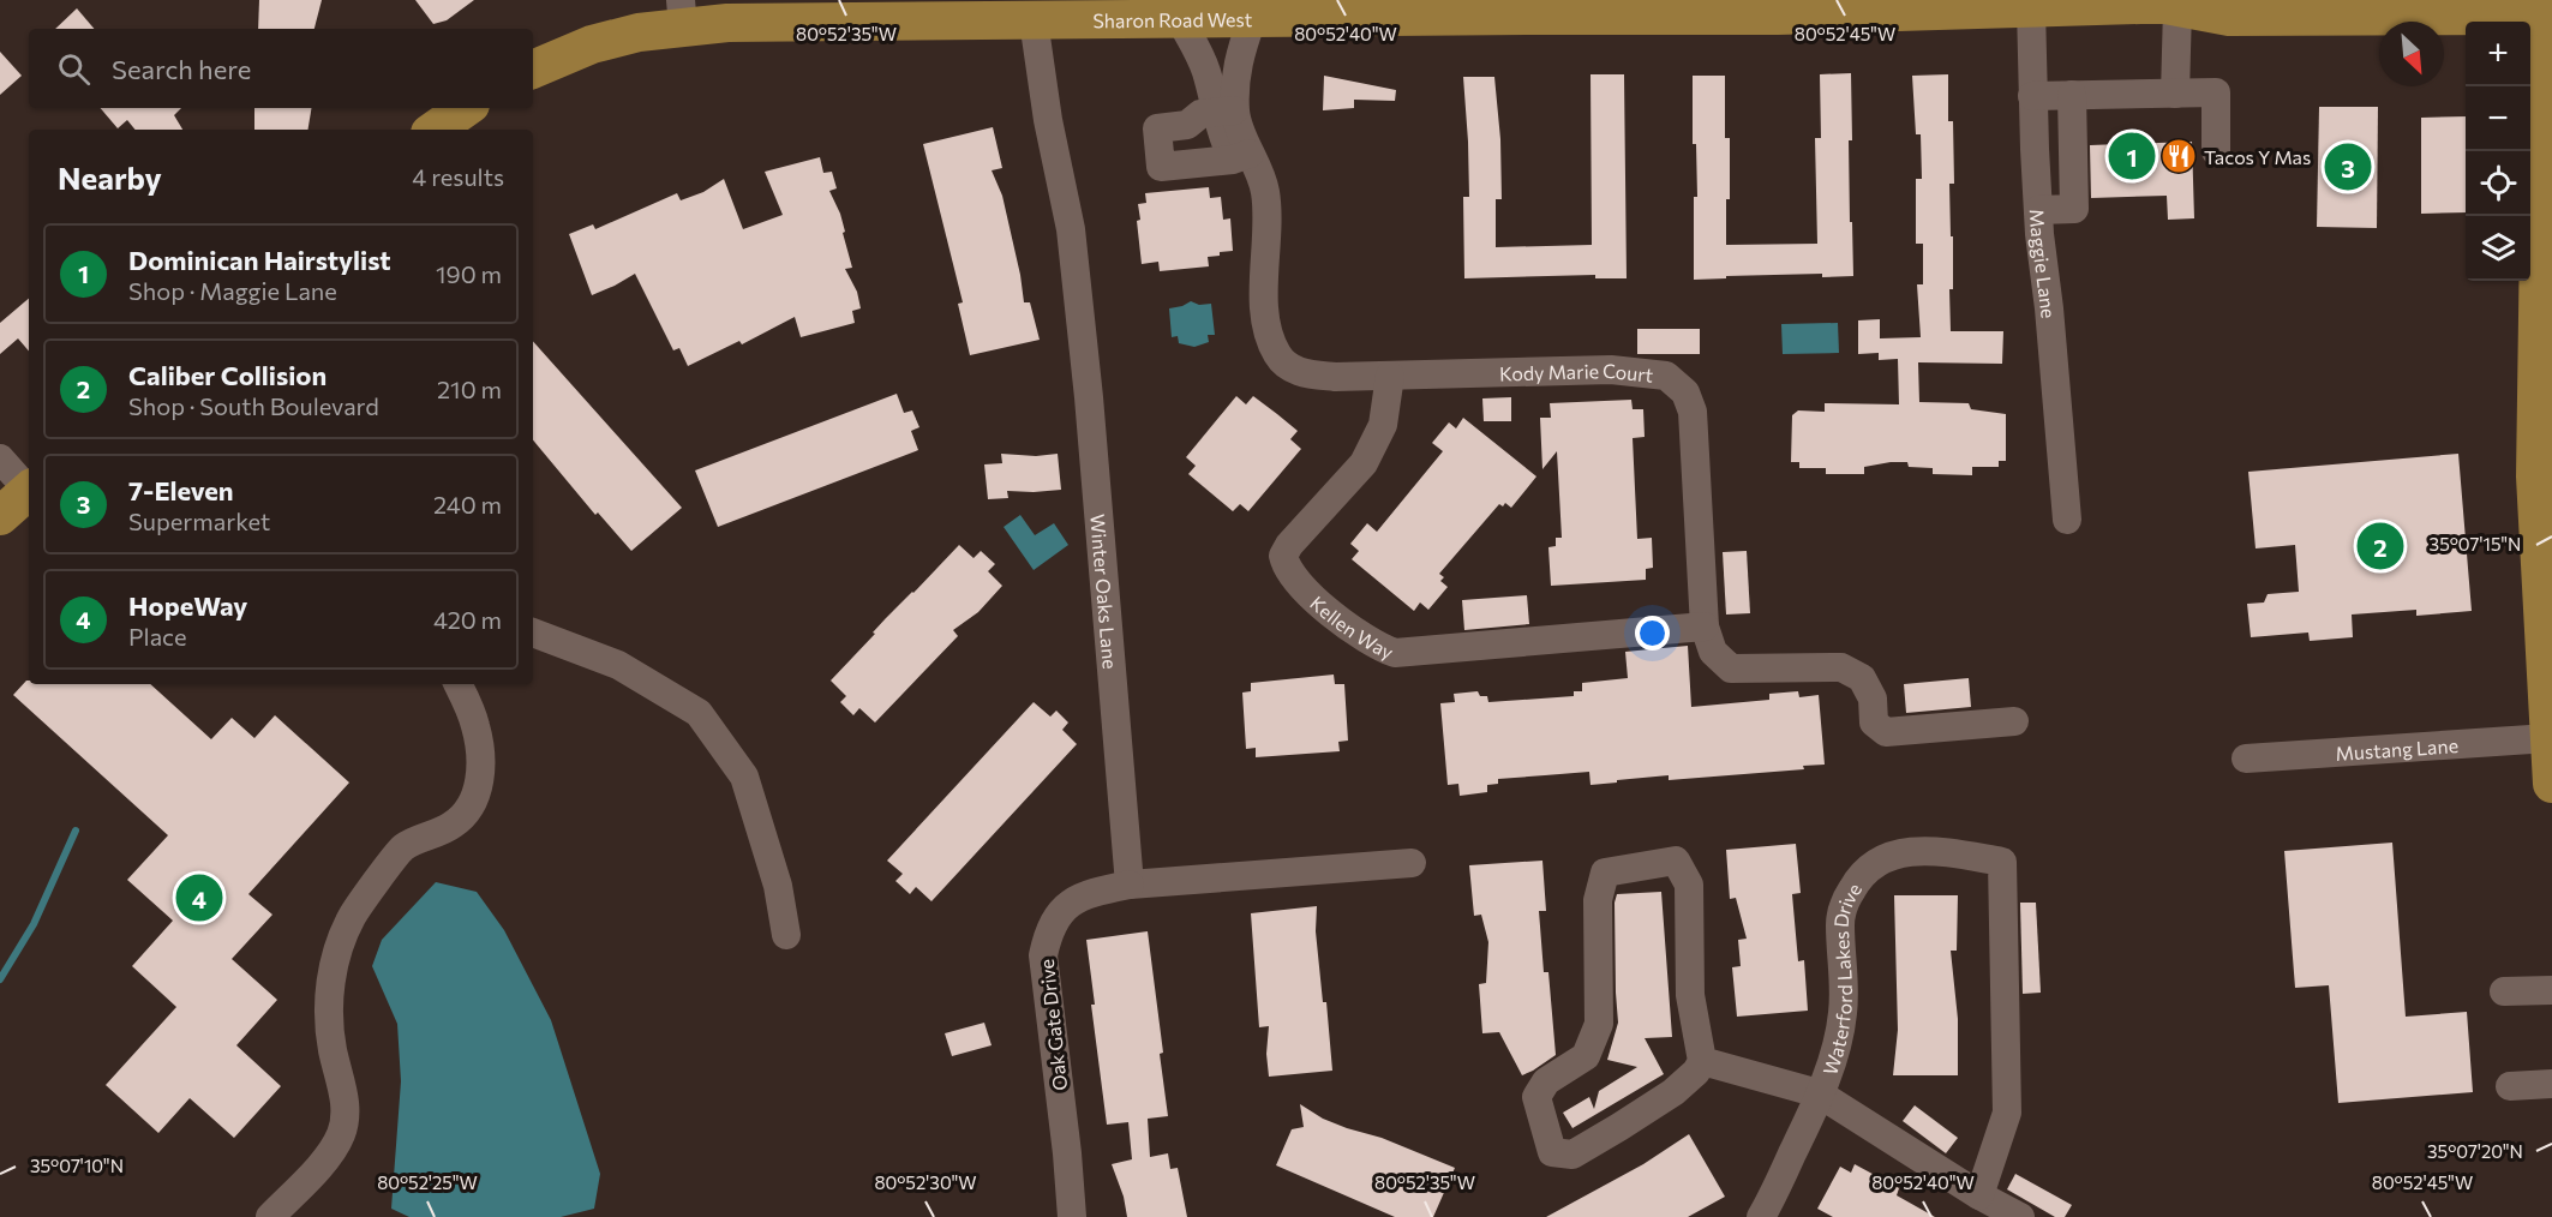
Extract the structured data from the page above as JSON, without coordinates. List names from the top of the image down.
{
  "streets": {
    "main road": ["Sharon Road West"],
    "street": [
      "Maggie Lane",
      "Kody Marie Court",
      "Winter Oaks Lane",
      "Kellen Way",
      "Mustang Lane",
      "Waterford Lakes Drive",
      "Oak Gate Drive"
    ]
  },
  "crossings": [
    ["Sharon Road West", "Maggie Lane"],
    ["Sharon Road West", "Kody Marie Court"],
    ["Sharon Road West", "Winter Oaks Lane"],
    ["Kody Marie Court", "Kellen Way"],
    ["Winter Oaks Lane", "Oak Gate Drive"]
  ],
  "places": {
    "restaurant": ["Tacos Y Mas"]
  },
  "north": "bottom right",
  "page": {
    "map_buttons": ["+", "−"],
    "search": "Search here",
    "pins": [
      "1",
      "3",
      "2",
      "4"
    ],
    "heading": ["Nearby", "4 results"],
    "list": [
      {
        "mark": "1",
        "name": "Dominican Hairstylist",
        "note": "Shop · Maggie Lane",
        "value": "190 m"
      },
      {
        "mark": "2",
        "name": "Caliber Collision",
        "note": "Shop · South Boulevard",
        "value": "210 m"
      },
      {
        "mark": "3",
        "name": "7-Eleven",
        "note": "Supermarket",
        "value": "240 m"
      },
      {
        "mark": "4",
        "name": "HopeWay",
        "note": "Place",
        "value": "420 m"
      }
    ]
  },
  "coordinates": [
    "80°52'35\"W",
    "80°52'40\"W",
    "80°52'45\"W",
    "35°07'15\"N",
    "35°07'20\"N",
    "35°07'10\"N",
    "80°52'25\"W",
    "80°52'30\"W"
  ]
}
